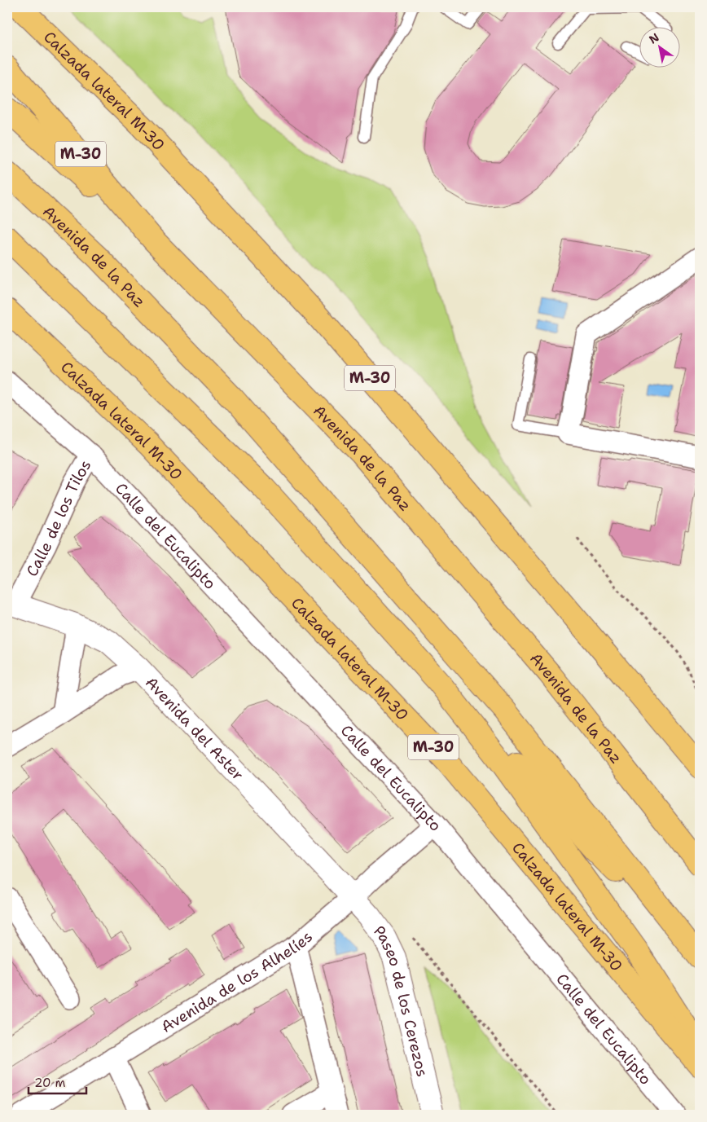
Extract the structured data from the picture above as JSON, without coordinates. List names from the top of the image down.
{
  "streets": {
    "highway": ["Calzada lateral M-30", "M-30", "Avenida de la Paz"],
    "street": [
      "Calle de los Tilos",
      "Calle del Eucalipto",
      "Avenida del Aster",
      "Avenida de los Alhelíes",
      "Paseo de los Cerezos"
    ]
  },
  "crossings": [
    ["Calle de los Tilos", "Calle del Eucalipto"],
    ["Calle de los Tilos", "Avenida del Aster"],
    ["Calle del Eucalipto", "Avenida de los Alhelíes"],
    ["Avenida del Aster", "Avenida de los Alhelíes"],
    ["Avenida del Aster", "Paseo de los Cerezos"],
    ["Avenida de los Alhelíes", "Paseo de los Cerezos"]
  ],
  "scale_bar": "20 m",
  "north": "top left"
}
